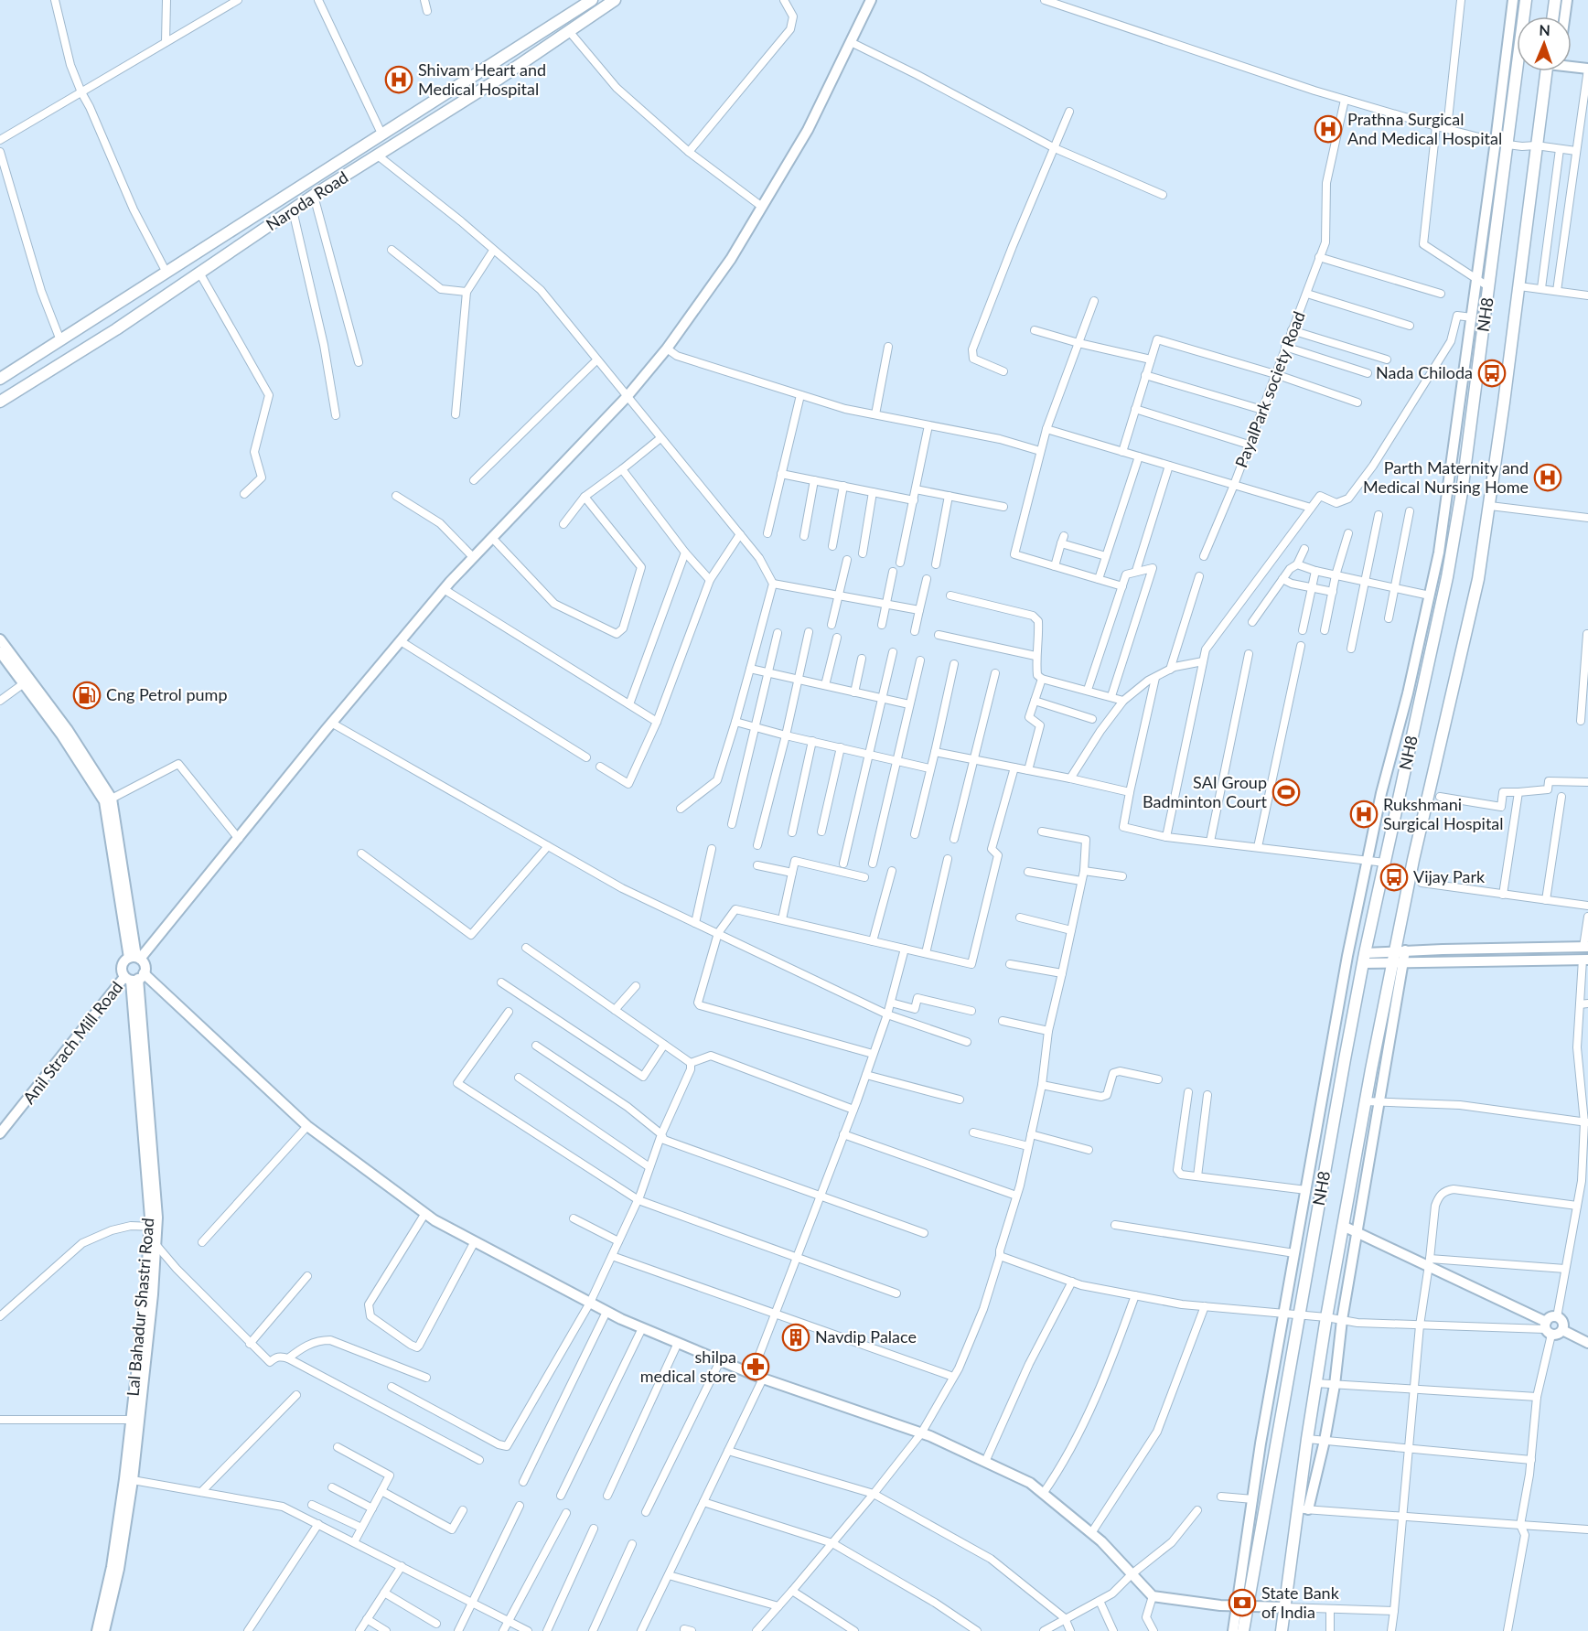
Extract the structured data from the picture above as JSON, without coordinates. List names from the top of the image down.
{
  "streets": {
    "main road": ["Naroda Road", "NH8"],
    "street": ["PayalPark society Road", "Anil Strach Mill Road", "Lal Bahadur Shastri Road"]
  },
  "crossings": [
    ["Anil Strach Mill Road", "Lal Bahadur Shastri Road"]
  ],
  "places": {
    "hospital": [
      "Shivam Heart and Medical Hospital",
      "Prathna Surgical And Medical Hospital",
      "Parth Maternity and Medical Nursing Home",
      "Rukshmani Surgical Hospital"
    ],
    "bus stop": ["Nada Chiloda", "Vijay Park"],
    "fuel station": ["Cng Petrol pump"],
    "sports": ["SAI Group Badminton Court"],
    "building": ["Navdip Palace"],
    "pharmacy": ["shilpa medical store"],
    "bank": ["State Bank of India"]
  },
  "north": "top"
}
